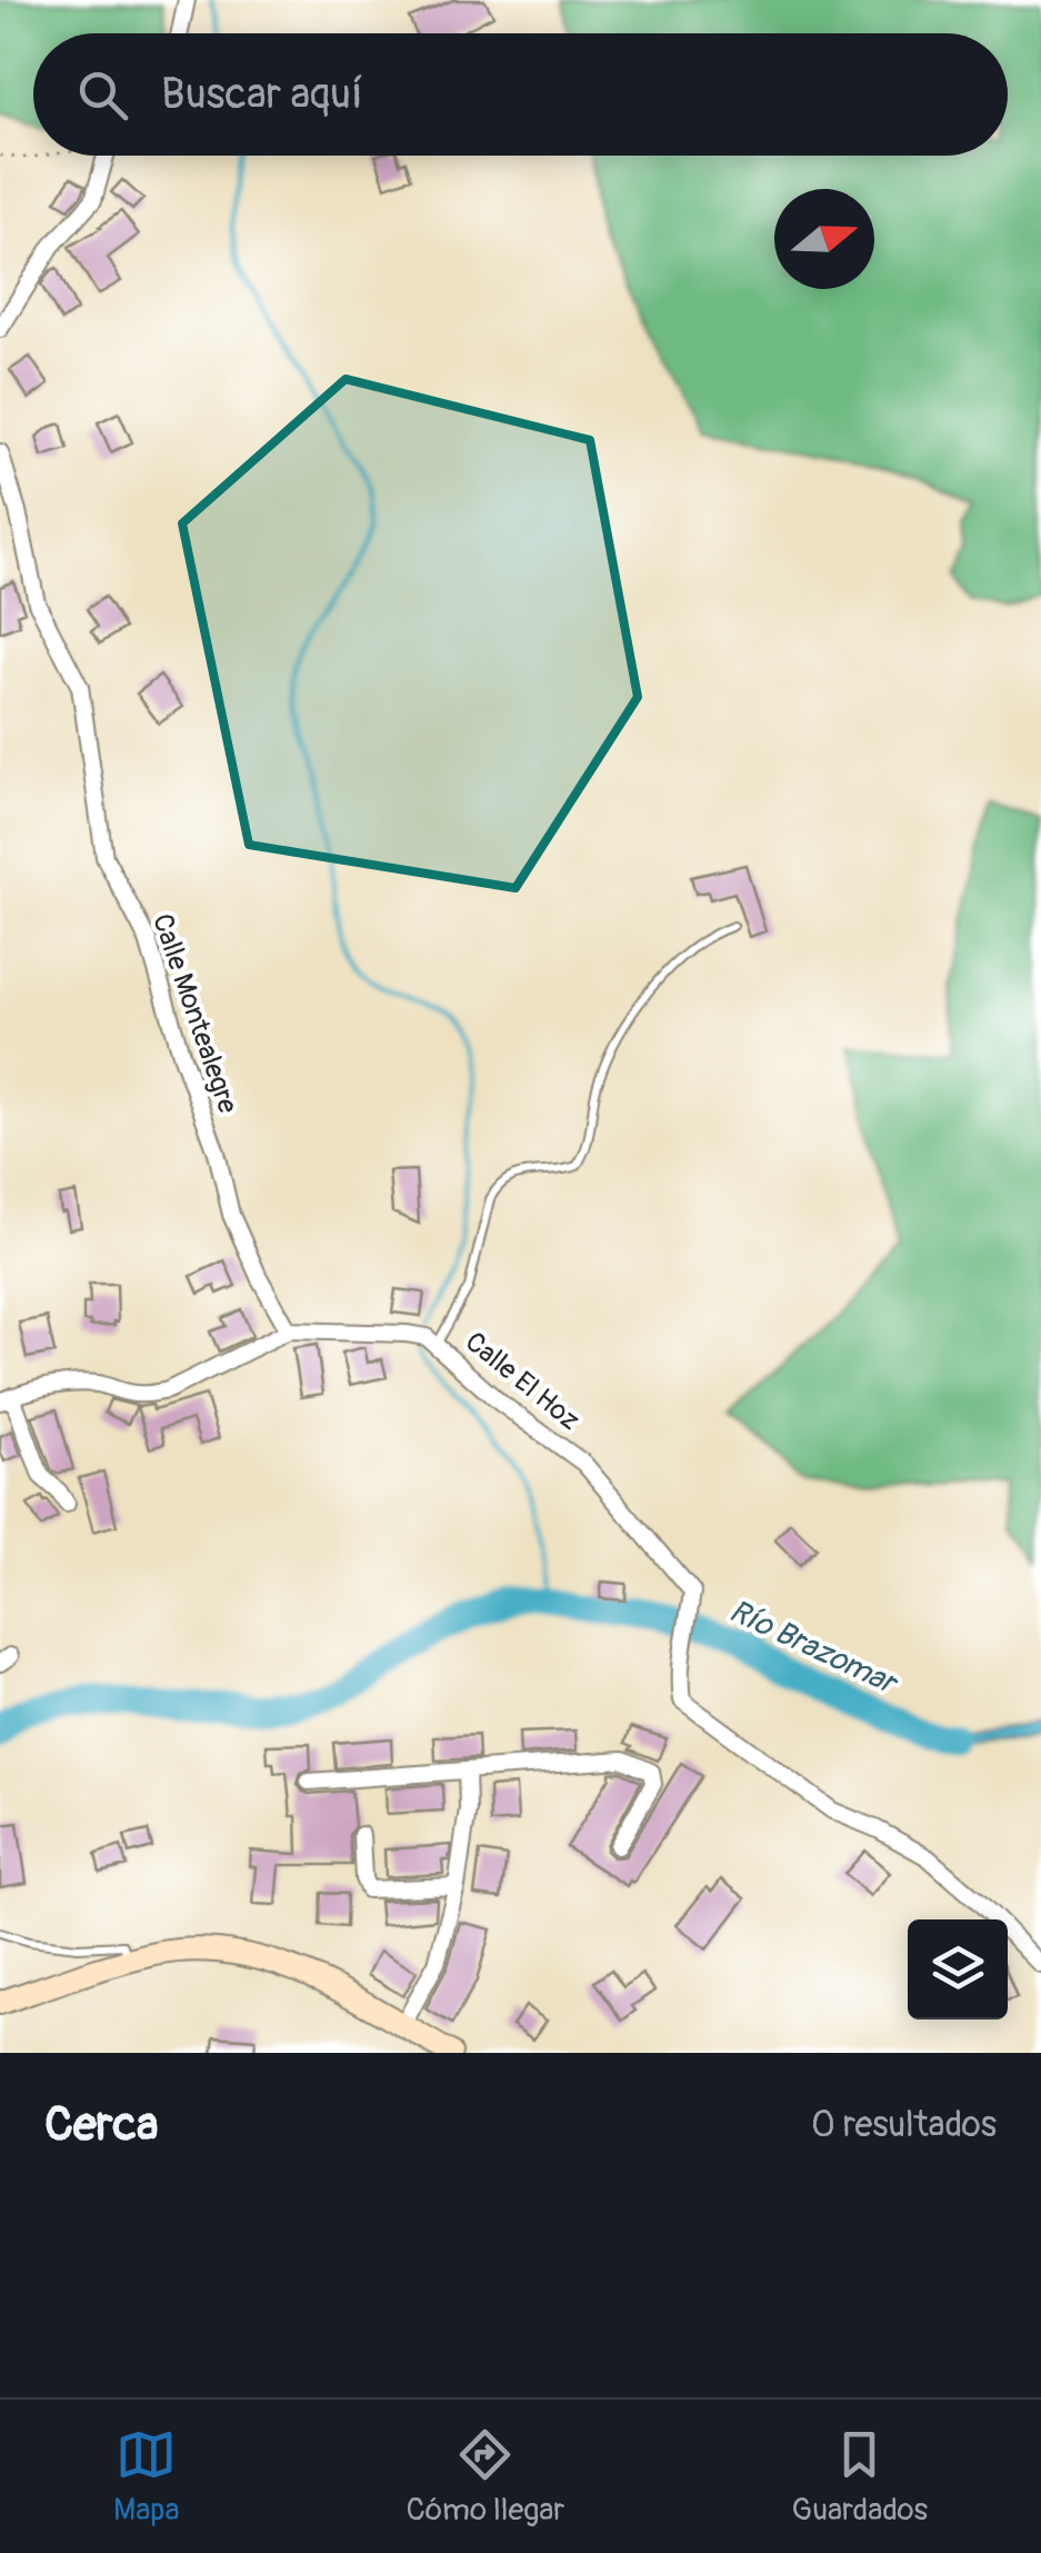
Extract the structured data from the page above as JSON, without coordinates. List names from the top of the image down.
{
  "streets": {
    "street": ["Calle Montealegre", "Calle El Hoz"]
  },
  "crossings": [
    ["Calle Montealegre", "Calle El Hoz"]
  ],
  "water": ["Río Brazomar"],
  "north": "right",
  "page": {
    "search": "Buscar aquí",
    "heading": ["Cerca", "0 resultados"],
    "nav": ["Mapa", "Cómo llegar", "Guardados"]
  }
}
